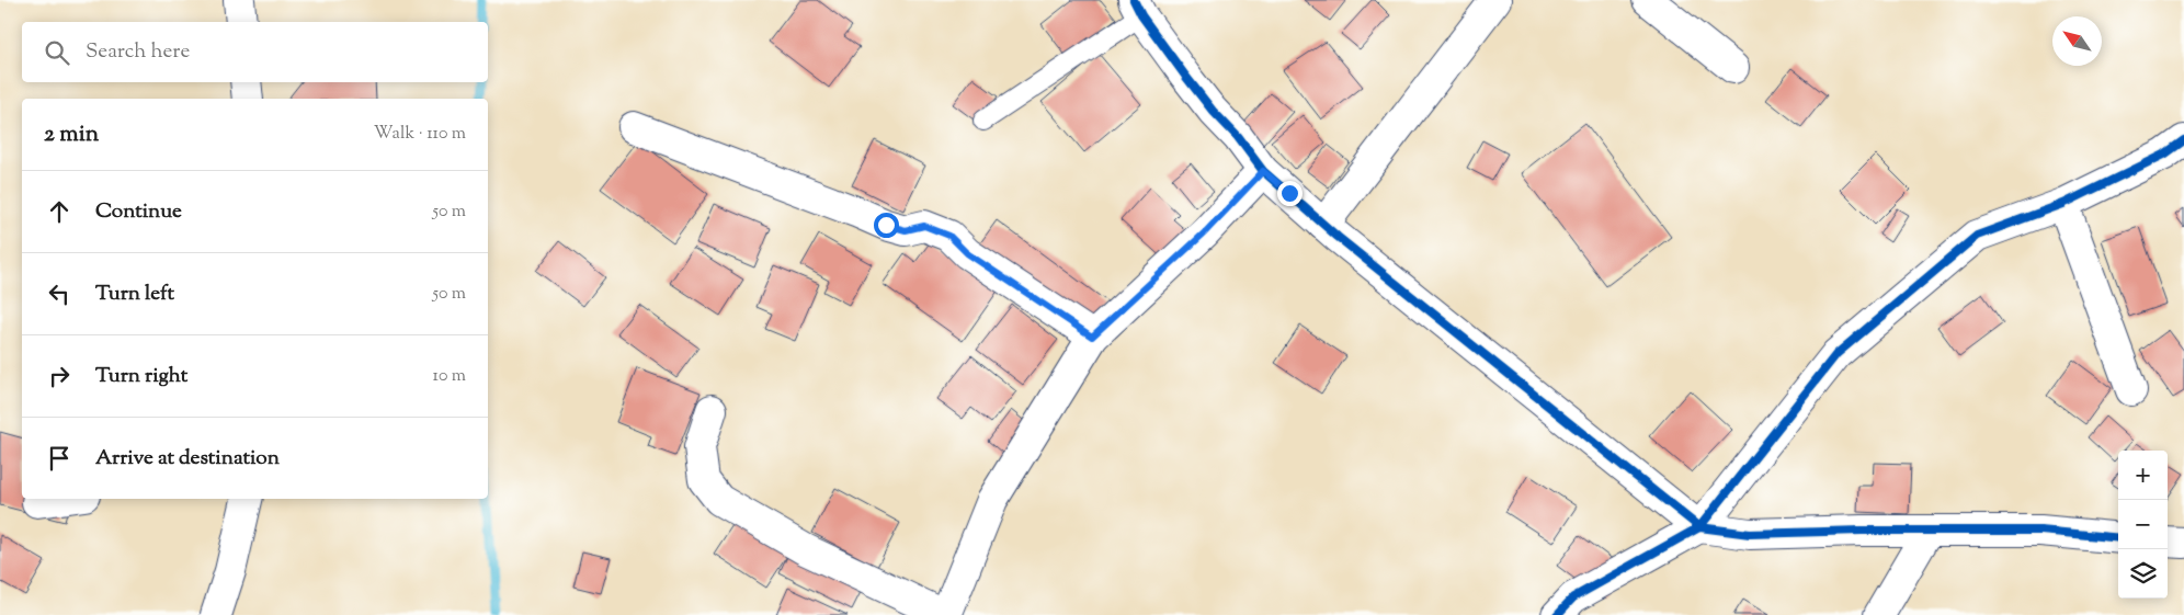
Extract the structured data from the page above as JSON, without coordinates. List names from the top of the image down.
{
  "north": "top left",
  "page": {
    "search": "Search here",
    "heading": ["2 min", "Walk · 110 m"],
    "list": [
      ["Continue", "50 m"],
      ["Turn left", "50 m"],
      ["Turn right", "10 m"],
      "Arrive at destination"
    ],
    "map_buttons": ["+", "−"]
  }
}
